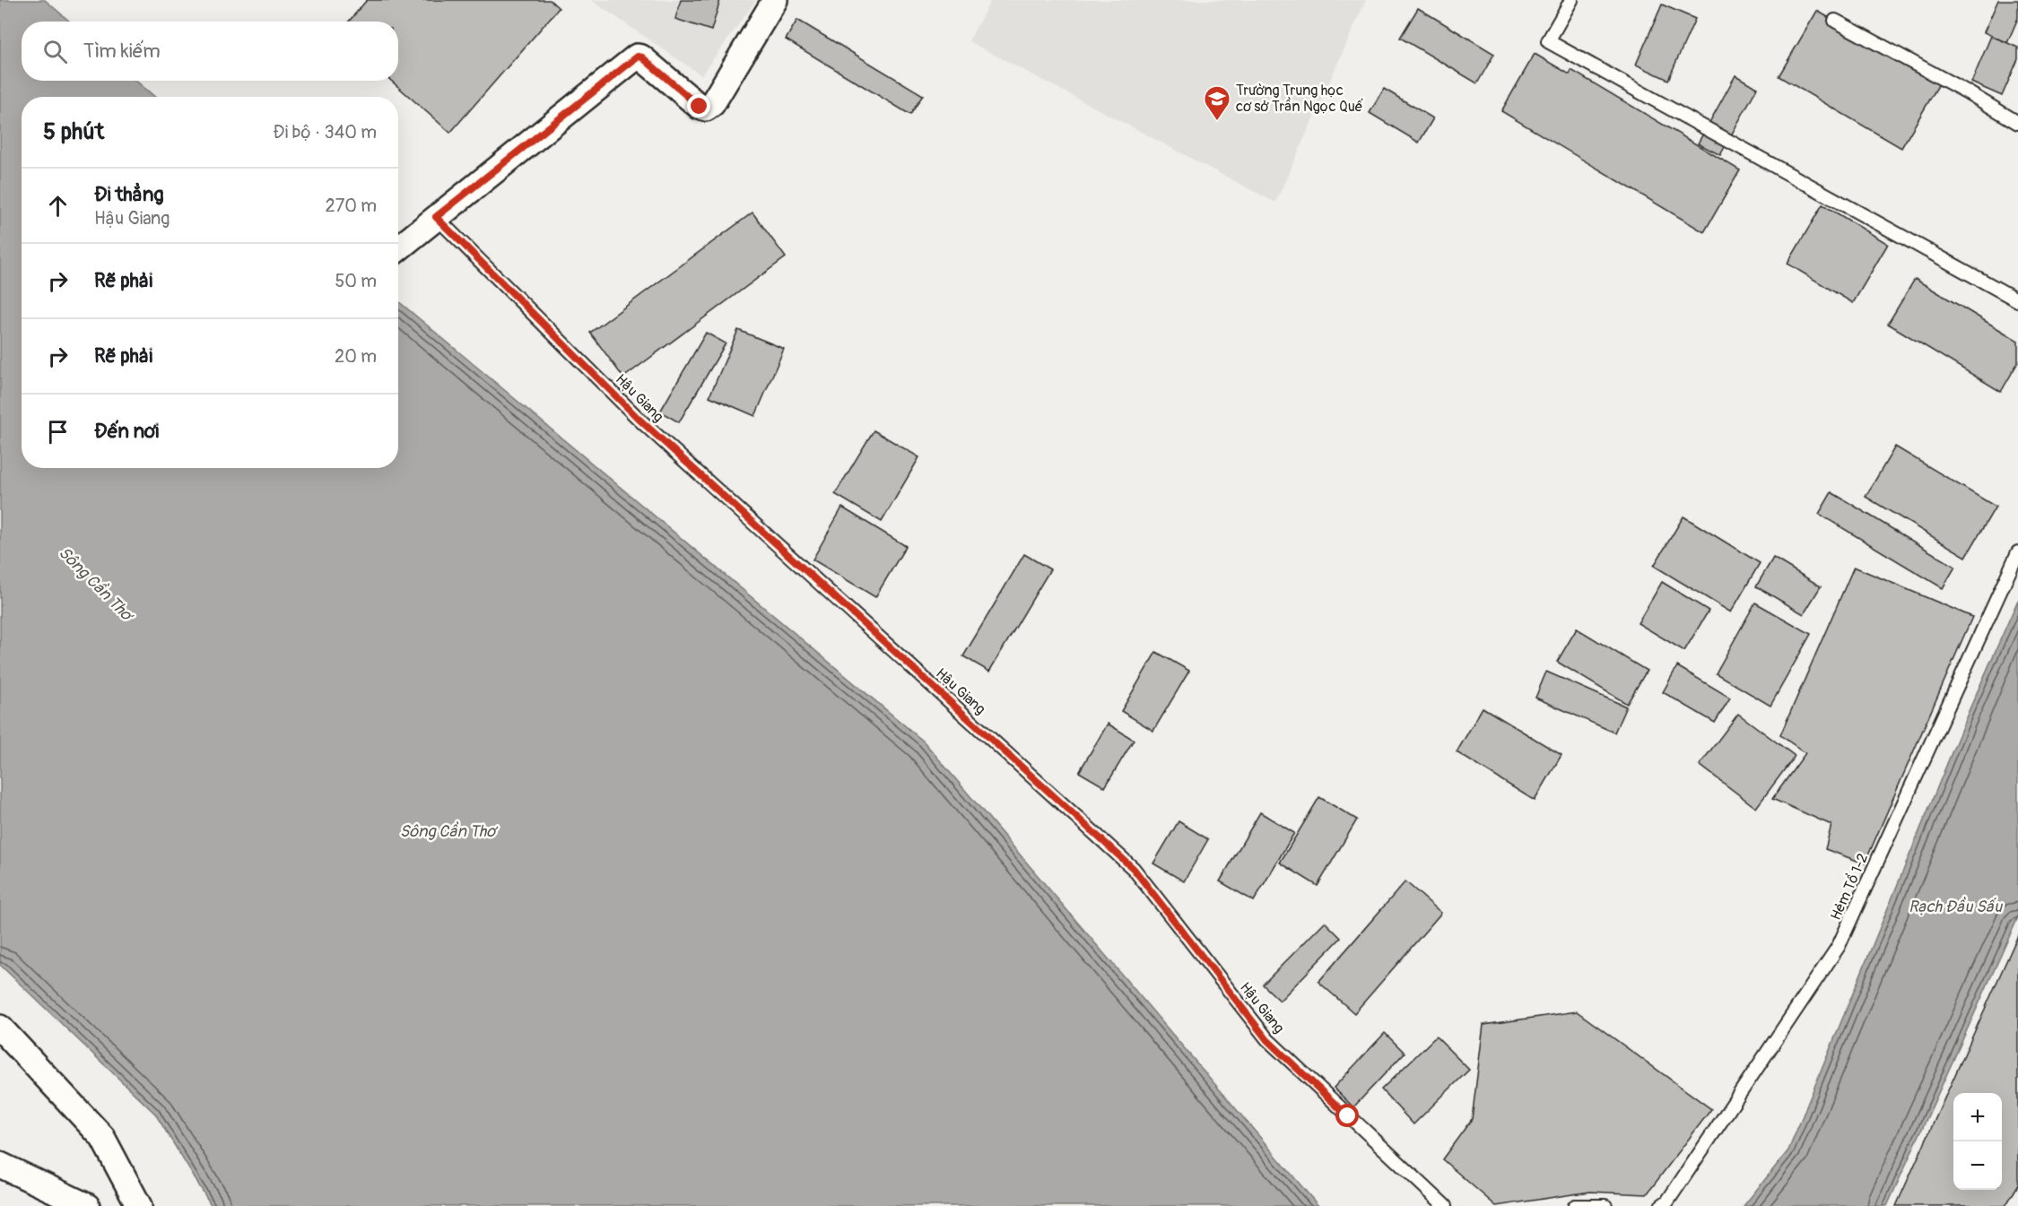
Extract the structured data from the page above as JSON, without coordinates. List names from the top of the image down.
{
  "streets": {
    "lane": ["Hậu Giang", "Hẻm Tổ 1-2"]
  },
  "water": ["Sông Cần Thơ", "Rạch Đầu Sấu"],
  "places": {
    "school or university": ["Trường Trung học cơ sở Trần Ngọc Quế"]
  },
  "page": {
    "search": "Tìm kiếm",
    "heading": ["5 phút", "Đi bộ · 340 m"],
    "list": [
      ["Đi thẳng", "Hậu Giang", "270 m"],
      ["Rẽ phải", "50 m"],
      ["Rẽ phải", "20 m"],
      "Đến nơi"
    ],
    "map_buttons": ["+", "−"]
  }
}
